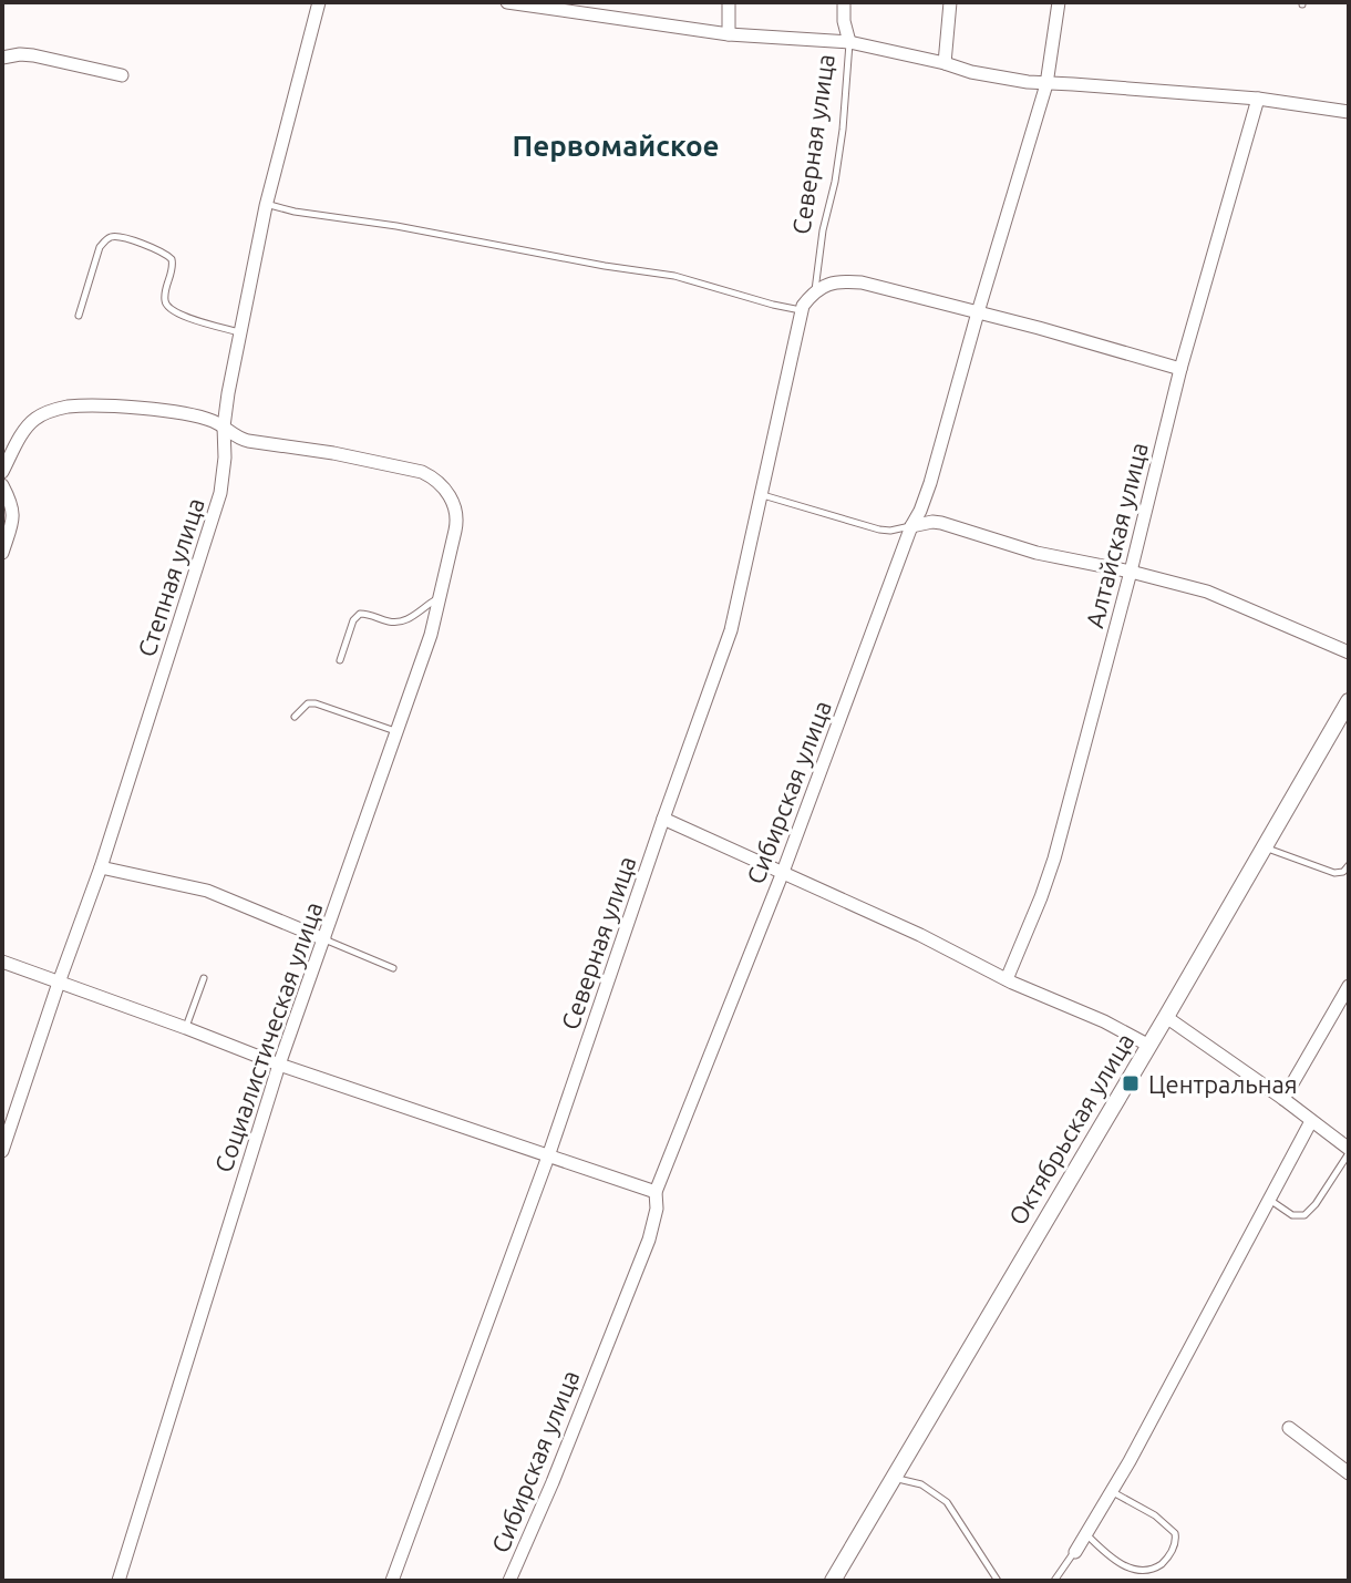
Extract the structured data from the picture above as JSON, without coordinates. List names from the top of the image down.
{
  "streets": {
    "street": [
      "Северная улица",
      "Алтайская улица",
      "Степная улица",
      "Сибирская улица",
      "Социалистическая улица",
      "Октябрьская улица"
    ]
  },
  "crossings": [
    ["Степная улица", "Социалистическая улица"]
  ],
  "districts": ["Первомайское"],
  "places": {
    "transit": ["Центральная"]
  }
}
